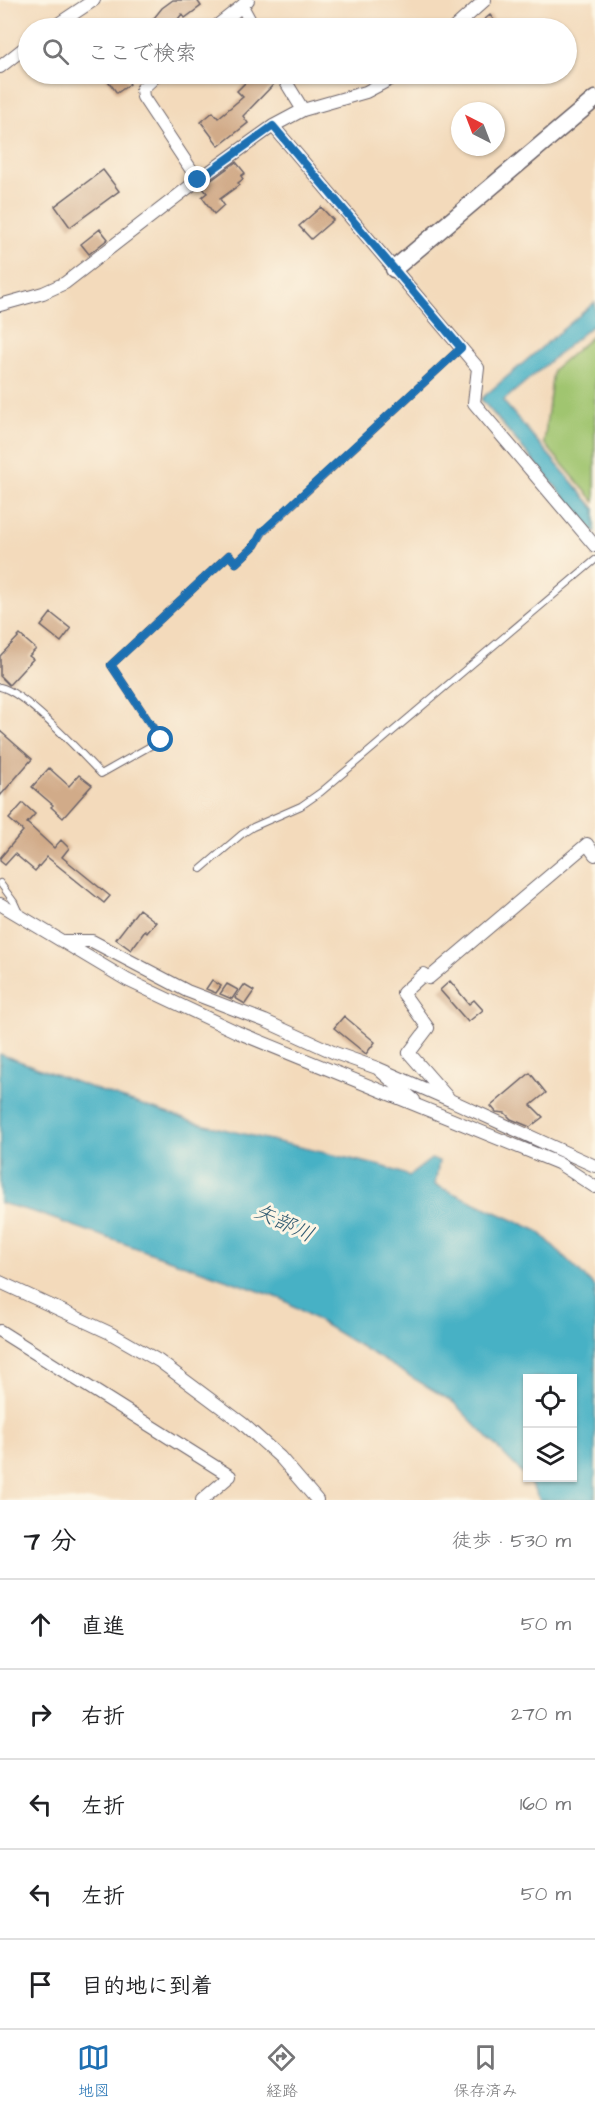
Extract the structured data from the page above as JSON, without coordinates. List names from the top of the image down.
{
  "water": ["矢部川"],
  "north": "top left",
  "page": {
    "search": "ここで検索",
    "heading": ["7 分", "徒歩 · 530 m"],
    "list": [
      ["直進", "50 m"],
      ["右折", "270 m"],
      ["左折", "160 m"],
      ["左折", "50 m"],
      "目的地に到着"
    ],
    "nav": ["地図", "経路", "保存済み"]
  }
}
